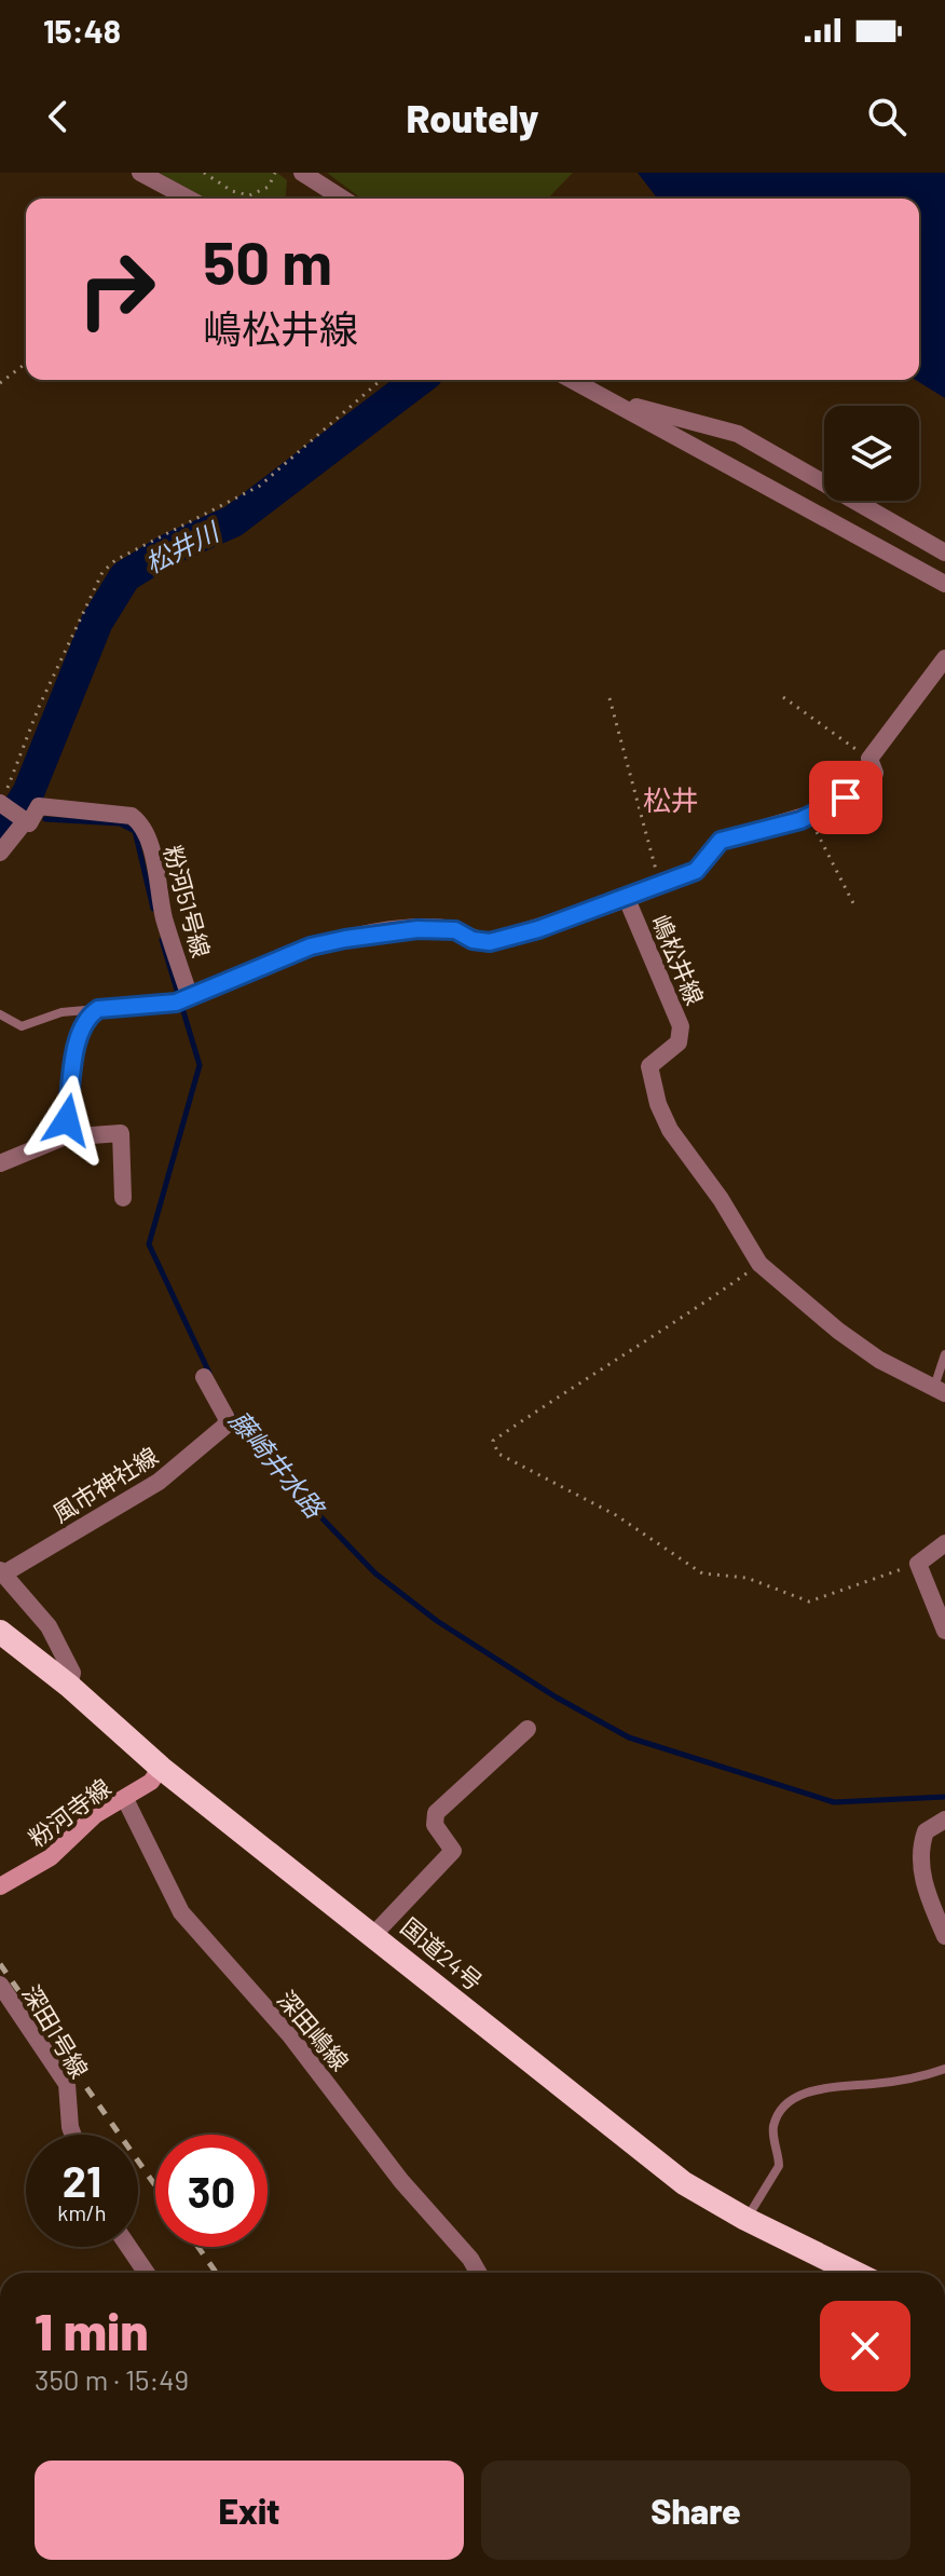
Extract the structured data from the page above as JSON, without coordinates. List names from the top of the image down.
{
  "streets": {
    "highway": ["国道24号"],
    "main road": ["粉河寺線"],
    "street": [
      "粉河51号線",
      "嶋松井線",
      "風市神社線",
      "深田嶋線",
      "深田1号線"
    ]
  },
  "crossings": [
    ["粉河51号線", "嶋松井線"],
    ["粉河寺線", "国道24号"],
    ["粉河寺線", "深田嶋線"]
  ],
  "districts": ["松井"],
  "water": ["松井川", "藤崎井水路"],
  "page": {
    "status": "15:48",
    "header": "Routely",
    "turn": ["50 m", "嶋松井線"],
    "speed": "21 km/h",
    "limit": "30",
    "heading": ["1 min", "350 m · 15:49"],
    "buttons": ["Exit", "Share"]
  }
}
